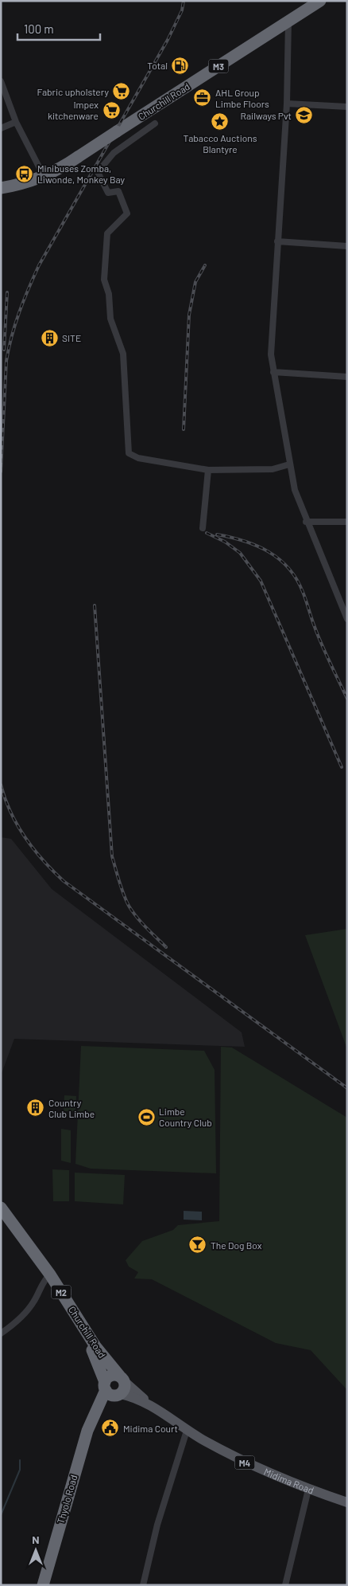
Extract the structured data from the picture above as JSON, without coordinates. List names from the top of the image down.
{
  "streets": {
    "highway": [
      "M3",
      "Churchill Road",
      "M2",
      "Thyolo Road"
    ],
    "main road": ["M4", "Midima Road"]
  },
  "crossings": [
    ["Churchill Road", "Midima Road"],
    ["Churchill Road", "Thyolo Road"],
    ["Midima Road", "Thyolo Road"]
  ],
  "places": {
    "fuel station": ["Total"],
    "supermarket": ["Fabric upholstery", "Impex kitchenware"],
    "office": ["AHL Group Limbe Floors"],
    "school or university": ["Railways Pvt"],
    "place": ["Tabacco Auctions Blantyre"],
    "bus stop": ["Minibuses Zomba, Liwonde, Monkey Bay"],
    "building": ["SITE", "Country Club Limbe"],
    "sports": ["Limbe Country Club"],
    "bar": ["The Dog Box"],
    "public building": ["Midima Court"]
  },
  "scale_bar": "100 m",
  "north": "top"
}
